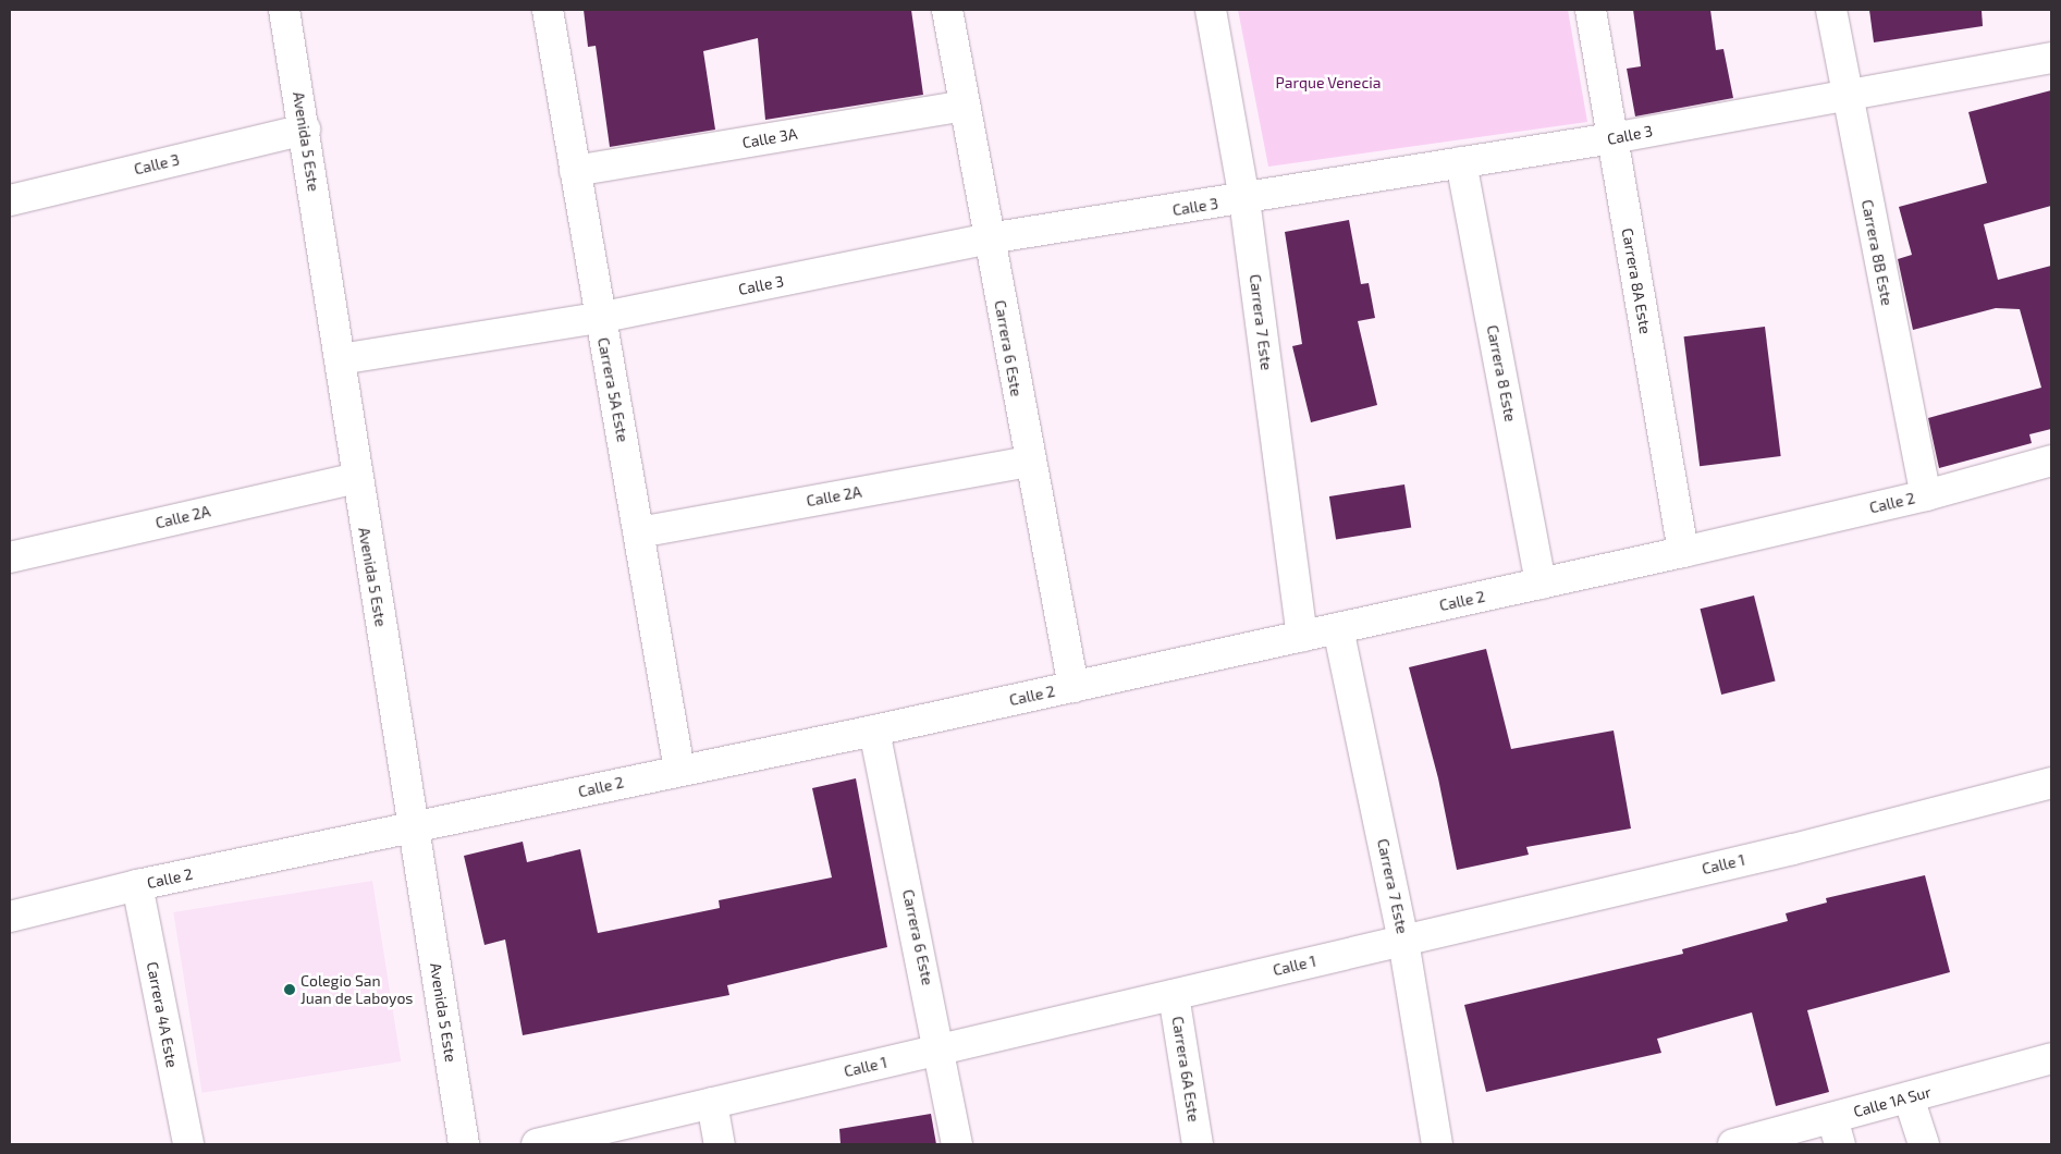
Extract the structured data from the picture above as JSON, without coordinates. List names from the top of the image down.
{
  "streets": {
    "street": [
      "Calle 3",
      "Calle 3A",
      "Avenida 5 Este",
      "Carrera 8B Este",
      "Carrera 8A Este",
      "Carrera 7 Este",
      "Carrera 6 Este",
      "Carrera 8 Este",
      "Carrera 5A Este",
      "Calle 2A",
      "Calle 2",
      "Calle 1",
      "Carrera 4A Este",
      "Carrera 6A Este",
      "Calle 1A Sur"
    ]
  },
  "crossings": [
    ["Calle 3", "Avenida 5 Este"],
    ["Calle 3", "Carrera 8B Este"],
    ["Calle 3", "Carrera 8A Este"],
    ["Calle 3", "Carrera 7 Este"],
    ["Calle 3", "Carrera 6 Este"],
    ["Calle 3", "Carrera 8 Este"],
    ["Calle 3", "Carrera 5A Este"],
    ["Calle 3A", "Carrera 6 Este"],
    ["Calle 3A", "Carrera 5A Este"],
    ["Avenida 5 Este", "Calle 2A"],
    ["Avenida 5 Este", "Calle 2"],
    ["Carrera 8B Este", "Calle 2"],
    ["Carrera 8A Este", "Calle 2"],
    ["Carrera 7 Este", "Calle 2"],
    ["Carrera 7 Este", "Calle 1"],
    ["Carrera 6 Este", "Calle 2A"],
    ["Carrera 6 Este", "Calle 2"],
    ["Carrera 6 Este", "Calle 1"],
    ["Carrera 8 Este", "Calle 2"],
    ["Carrera 5A Este", "Calle 2A"],
    ["Carrera 5A Este", "Calle 2"],
    ["Calle 2", "Carrera 4A Este"],
    ["Calle 1", "Carrera 6A Este"]
  ],
  "parks": ["Parque Venecia"],
  "places": ["Colegio San Juan de Laboyos"]
}
